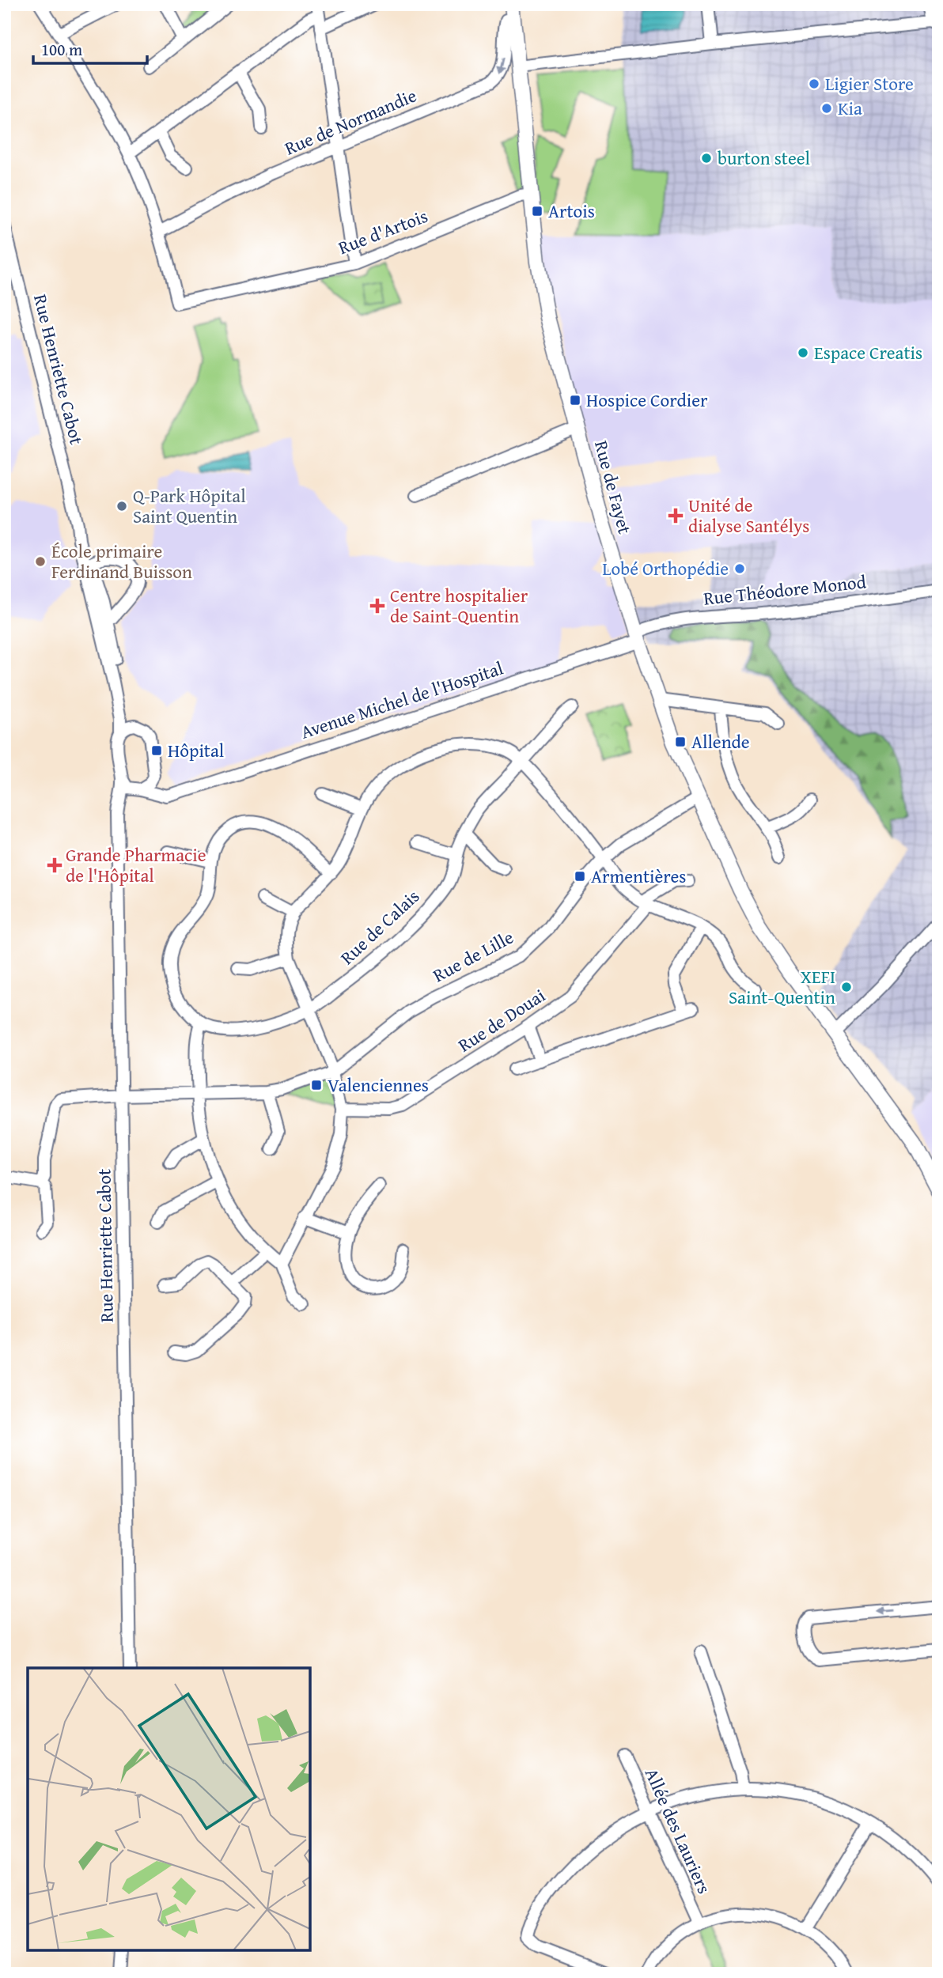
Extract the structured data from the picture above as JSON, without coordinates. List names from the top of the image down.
{
  "streets": {
    "main road": ["Rue de Fayet"],
    "street": [
      "Rue de Normandie",
      "Rue d'Artois",
      "Rue Henriette Cabot",
      "Rue Théodore Monod",
      "Avenue Michel de l'Hospital",
      "Rue de Calais",
      "Rue de Lille",
      "Rue de Douai",
      "Allée des Lauriers"
    ]
  },
  "crossings": [
    ["Rue de Normandie", "Rue d'Artois"],
    ["Rue de Normandie", "Rue de Fayet"],
    ["Rue d'Artois", "Rue de Fayet"],
    ["Rue Henriette Cabot", "Avenue Michel de l'Hospital"],
    ["Rue Henriette Cabot", "Rue de Lille"],
    ["Rue de Fayet", "Rue Théodore Monod"],
    ["Rue de Fayet", "Avenue Michel de l'Hospital"],
    ["Rue de Fayet", "Rue de Lille"],
    ["Rue Théodore Monod", "Avenue Michel de l'Hospital"]
  ],
  "one_way": ["Rue de Normandie"],
  "places": {
    "other": [
      "Ligier Store",
      "Kia",
      "burton steel",
      "Espace Creatis",
      "Q-Park Hôpital Saint Quentin",
      "École primaire Ferdinand Buisson",
      "Lobé Orthopédie",
      "XEFI Saint-Quentin"
    ],
    "transit": [
      "Artois",
      "Hospice Cordier",
      "Allende",
      "Hôpital",
      "Armentières",
      "Valenciennes"
    ],
    "health": ["Unité de dialyse Santélys", "Centre hospitalier de Saint-Quentin", "Grande Pharmacie de l'Hôpital"]
  },
  "scale_bar": "100 m"
}
